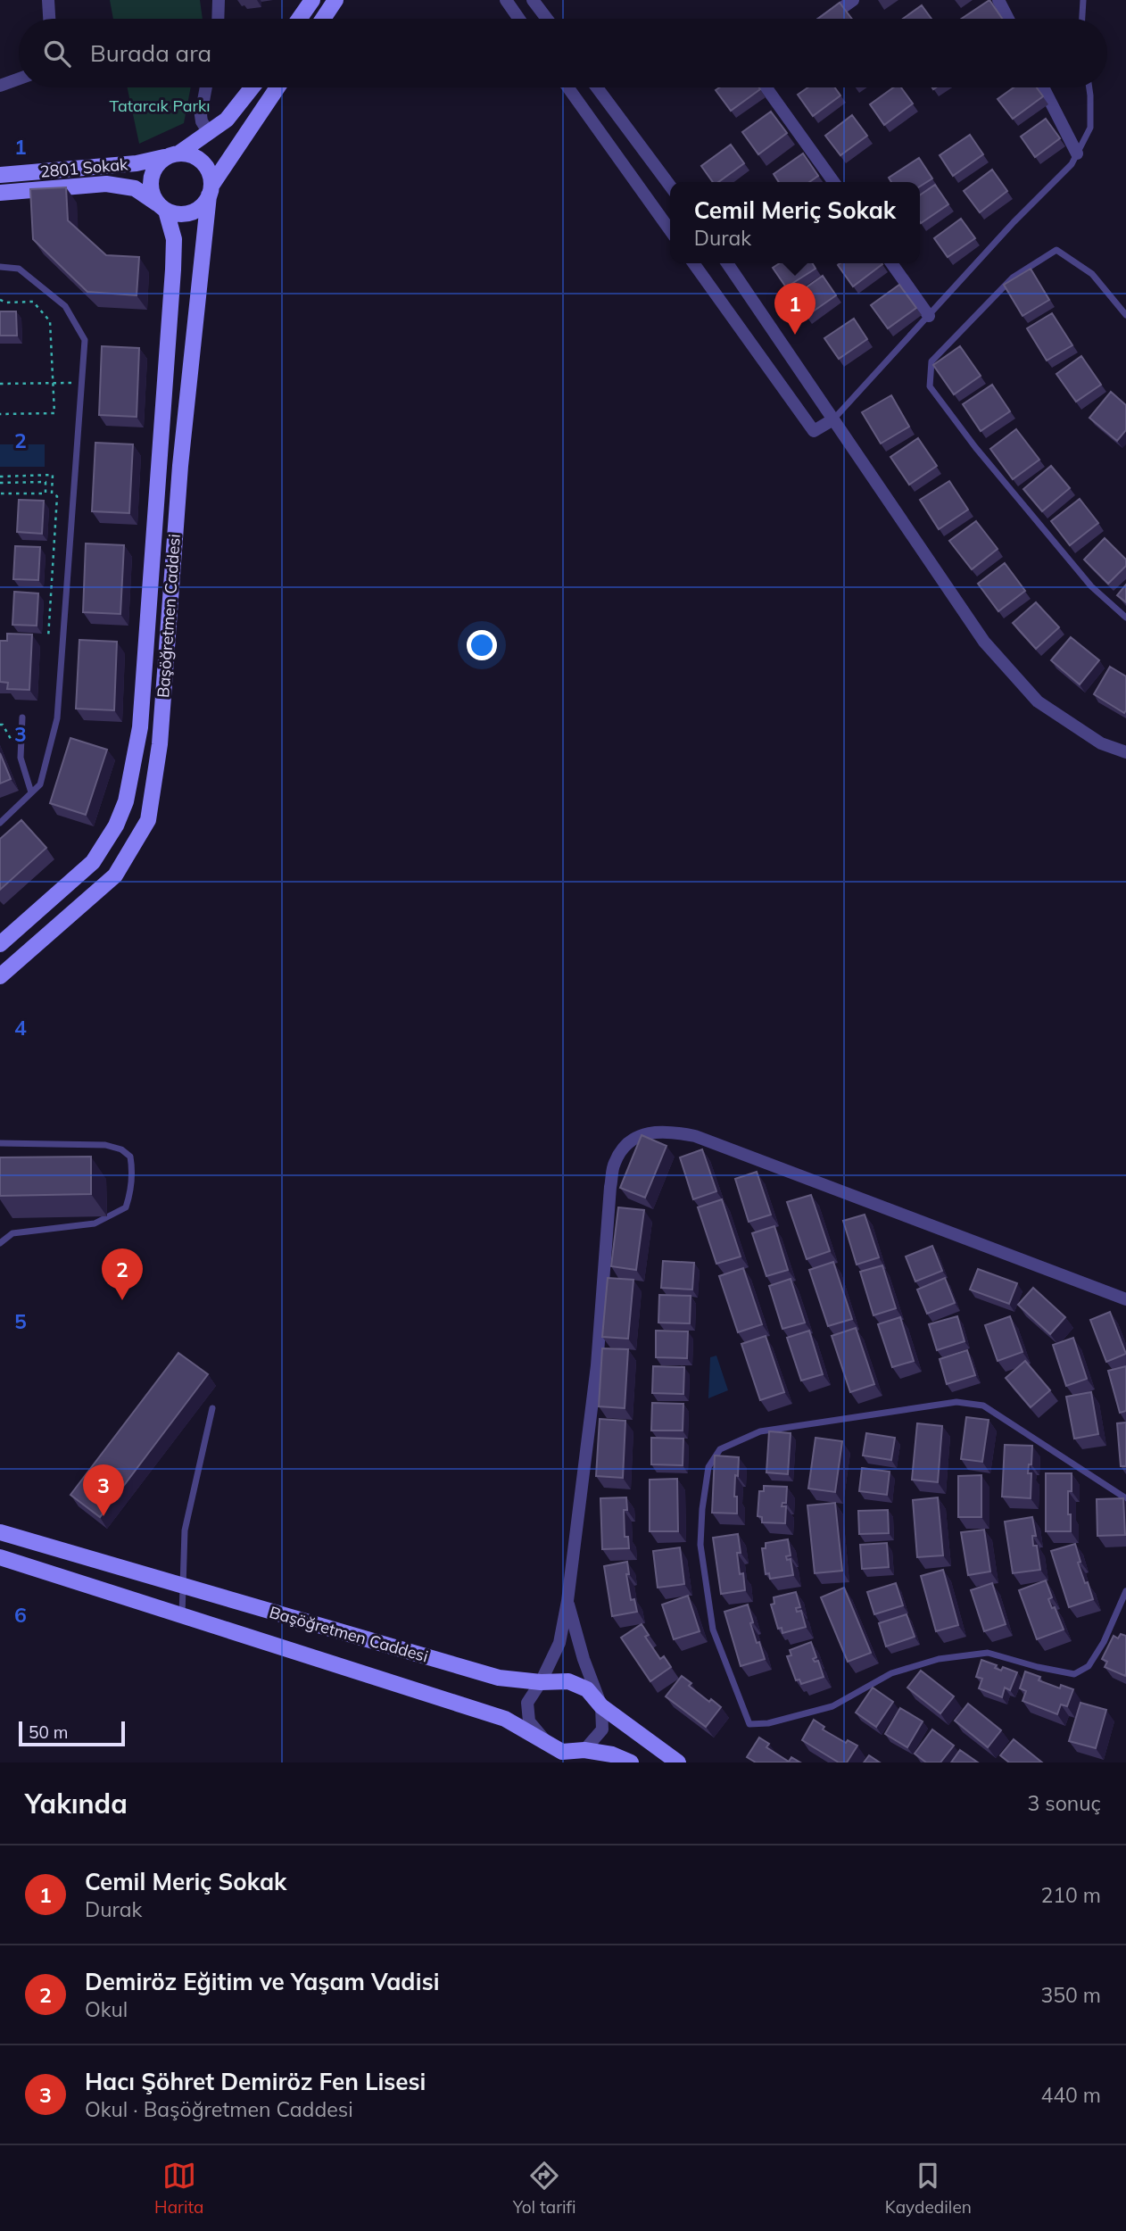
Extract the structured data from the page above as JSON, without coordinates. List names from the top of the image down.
{
  "streets": {
    "street": ["2801 Sokak", "Başöğretmen Caddesi"]
  },
  "crossings": [
    ["2801 Sokak", "Başöğretmen Caddesi"]
  ],
  "parks": ["Tatarcık Parkı"],
  "scale_bar": "50 m",
  "page": {
    "search": "Burada ara",
    "popup": ["Cemil Meriç Sokak", "Durak"],
    "pins": ["1", "2", "3"],
    "scale": "50 m",
    "heading": ["Yakında", "3 sonuç"],
    "list": [
      {
        "mark": "1",
        "name": "Cemil Meriç Sokak",
        "note": "Durak",
        "value": "210 m"
      },
      {
        "mark": "2",
        "name": "Demiröz Eğitim ve Yaşam Vadisi",
        "note": "Okul",
        "value": "350 m"
      },
      {
        "mark": "3",
        "name": "Hacı Şöhret Demiröz Fen Lisesi",
        "note": "Okul · Başöğretmen Caddesi",
        "value": "440 m"
      }
    ],
    "nav": ["Harita", "Yol tarifi", "Kaydedilen"]
  },
  "grid": {
    "rows": [
      "1",
      "2",
      "3",
      "4",
      "5",
      "6"
    ]
  }
}
